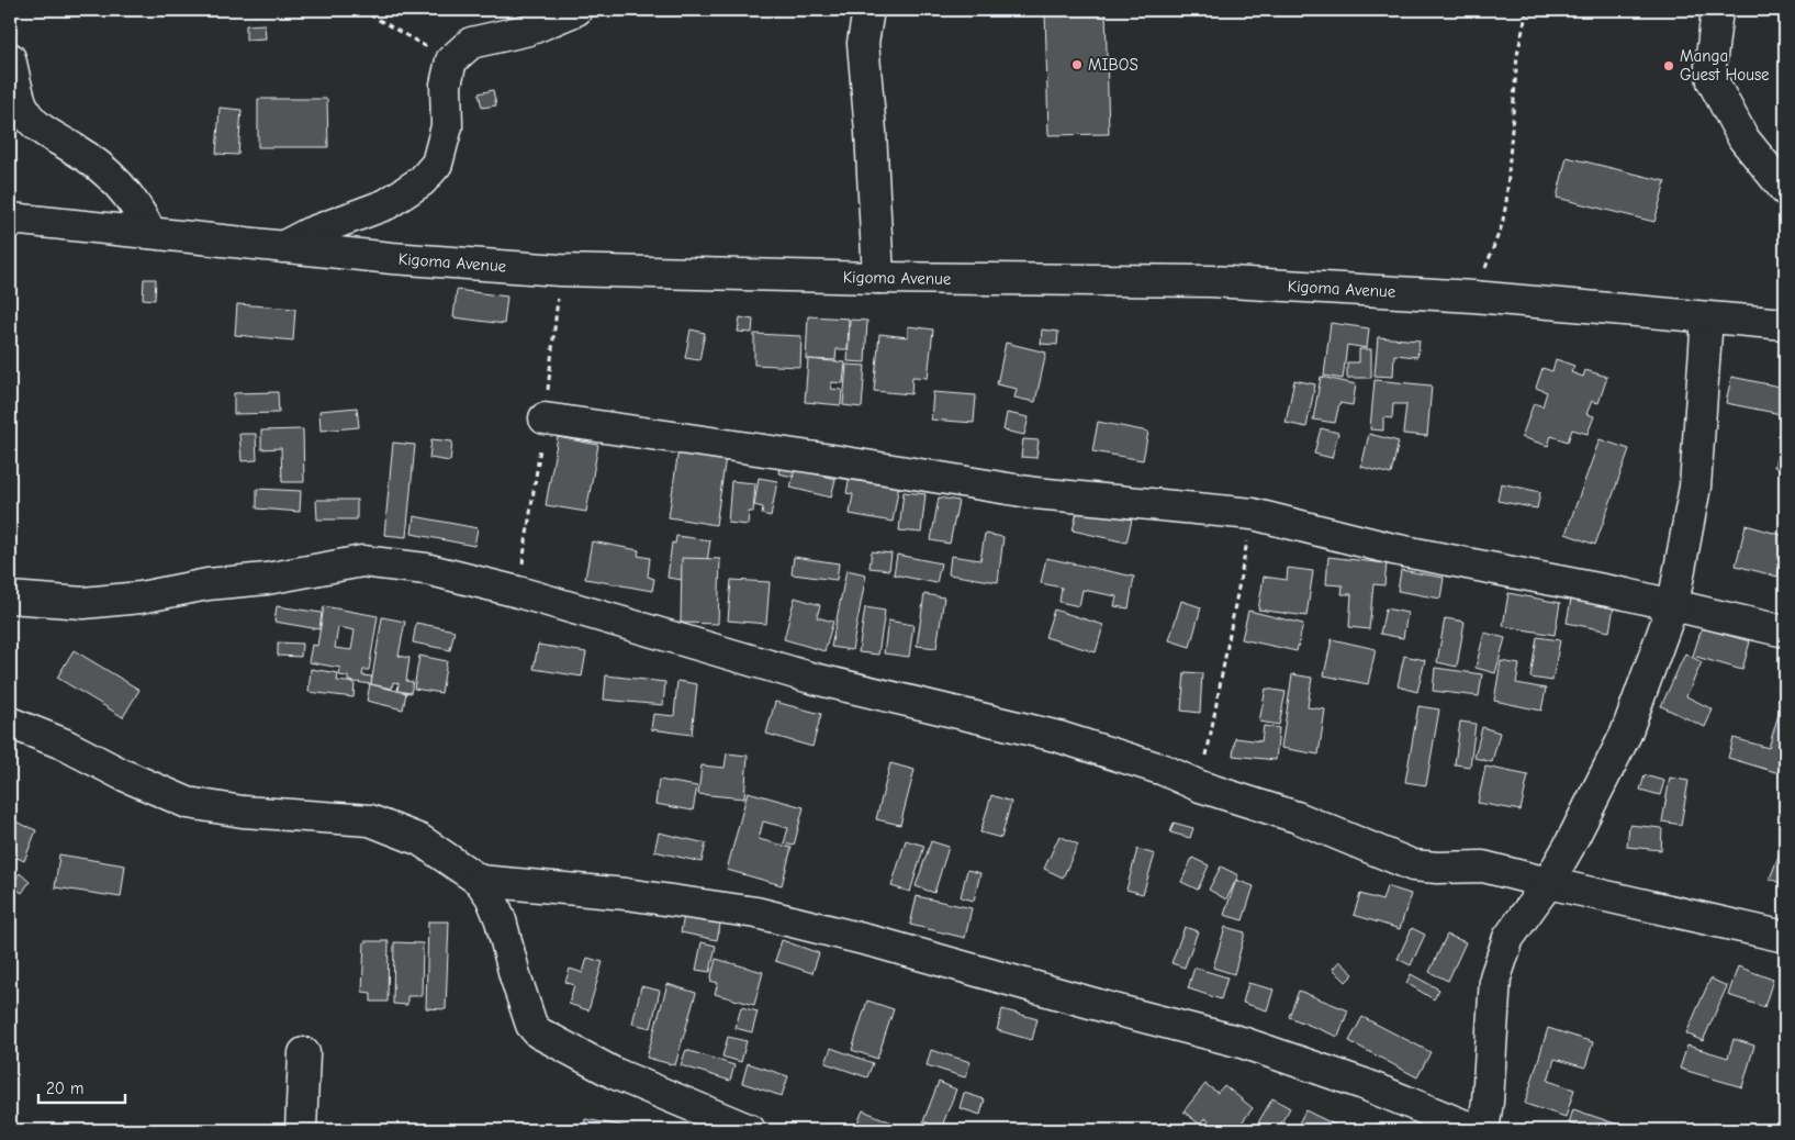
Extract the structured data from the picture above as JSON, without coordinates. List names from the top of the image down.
{
  "streets": {
    "street": ["Kigoma Avenue"]
  },
  "places": ["MIBOS", "Manga Guest House"],
  "scale_bar": "20 m"
}
